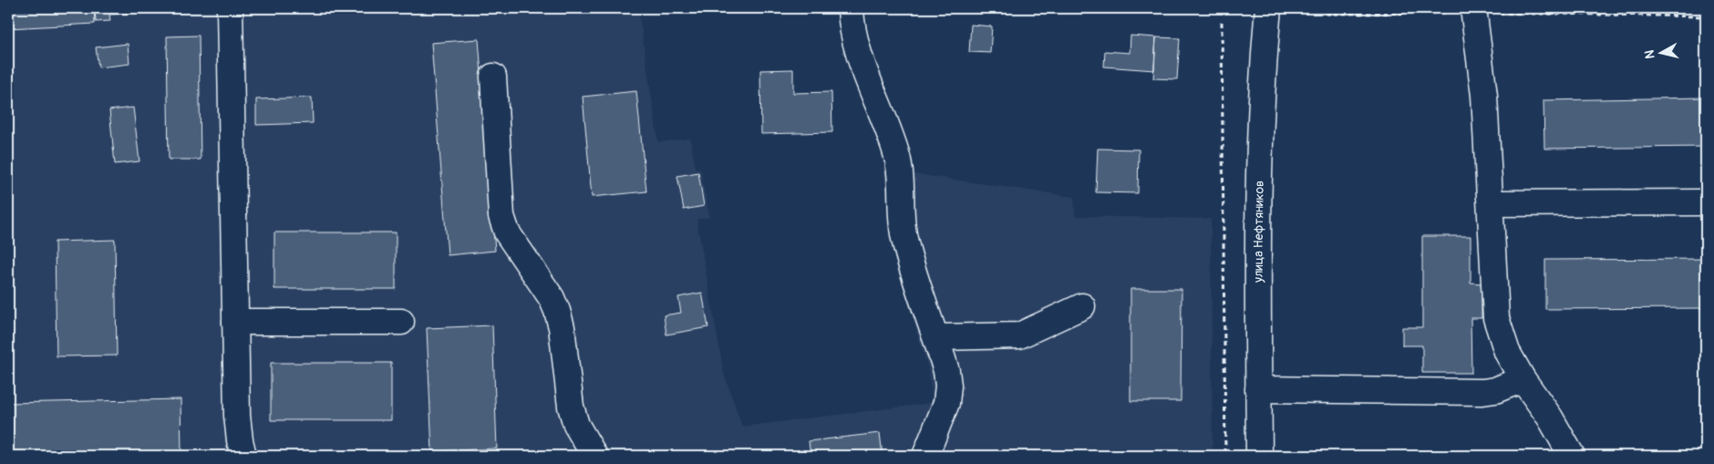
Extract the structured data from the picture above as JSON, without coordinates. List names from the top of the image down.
{
  "streets": {
    "street": ["улица Нефтяников"]
  },
  "north": "left"
}
